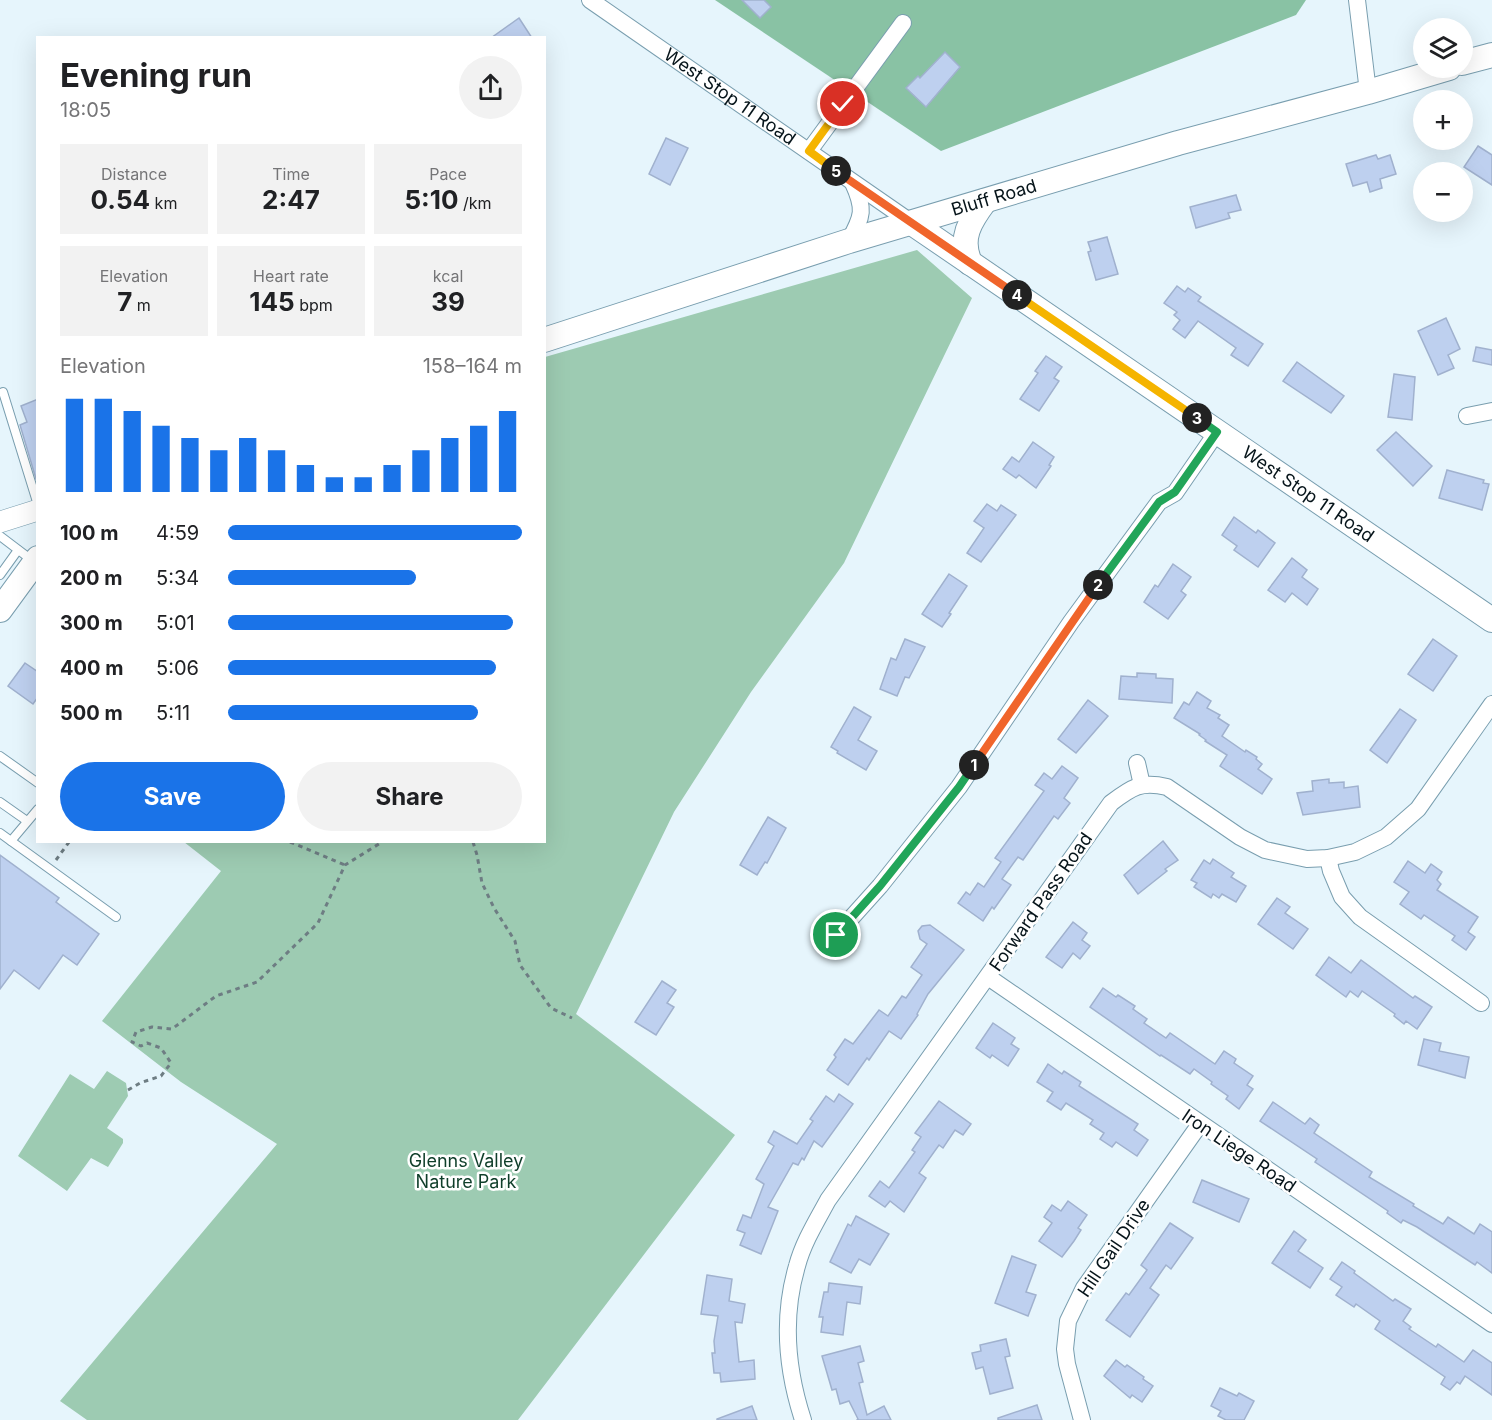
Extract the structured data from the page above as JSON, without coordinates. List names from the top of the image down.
{
  "streets": {
    "main road": ["West Stop 11 Road", "Bluff Road"],
    "street": ["Forward Pass Road", "Iron Liege Road", "Hill Gail Drive"]
  },
  "crossings": [
    ["West Stop 11 Road", "Bluff Road"],
    ["Forward Pass Road", "Iron Liege Road"],
    ["Iron Liege Road", "Hill Gail Drive"]
  ],
  "parks": ["Glenns Valley Nature Park"],
  "page": {
    "map_buttons": ["+", "−"],
    "heading": ["Evening run", "18:05"],
    "stats": [
      ["Distance", "0.54 km"],
      ["Time", "2:47"],
      ["Pace", "5:10 /km"],
      ["Elevation", "7 m"],
      ["Heart rate", "145 bpm"],
      ["kcal", "39"]
    ],
    "pins": [
      "5",
      "4",
      "3",
      "2",
      "1"
    ],
    "chart": ["Elevation", "158–164 m"],
    "list": [
      {
        "name": "100 m",
        "note": "4:59"
      },
      {
        "name": "200 m",
        "note": "5:34"
      },
      {
        "name": "300 m",
        "note": "5:01"
      },
      {
        "name": "400 m",
        "note": "5:06"
      },
      {
        "name": "500 m",
        "note": "5:11"
      }
    ],
    "buttons": ["Save", "Share"]
  }
}
